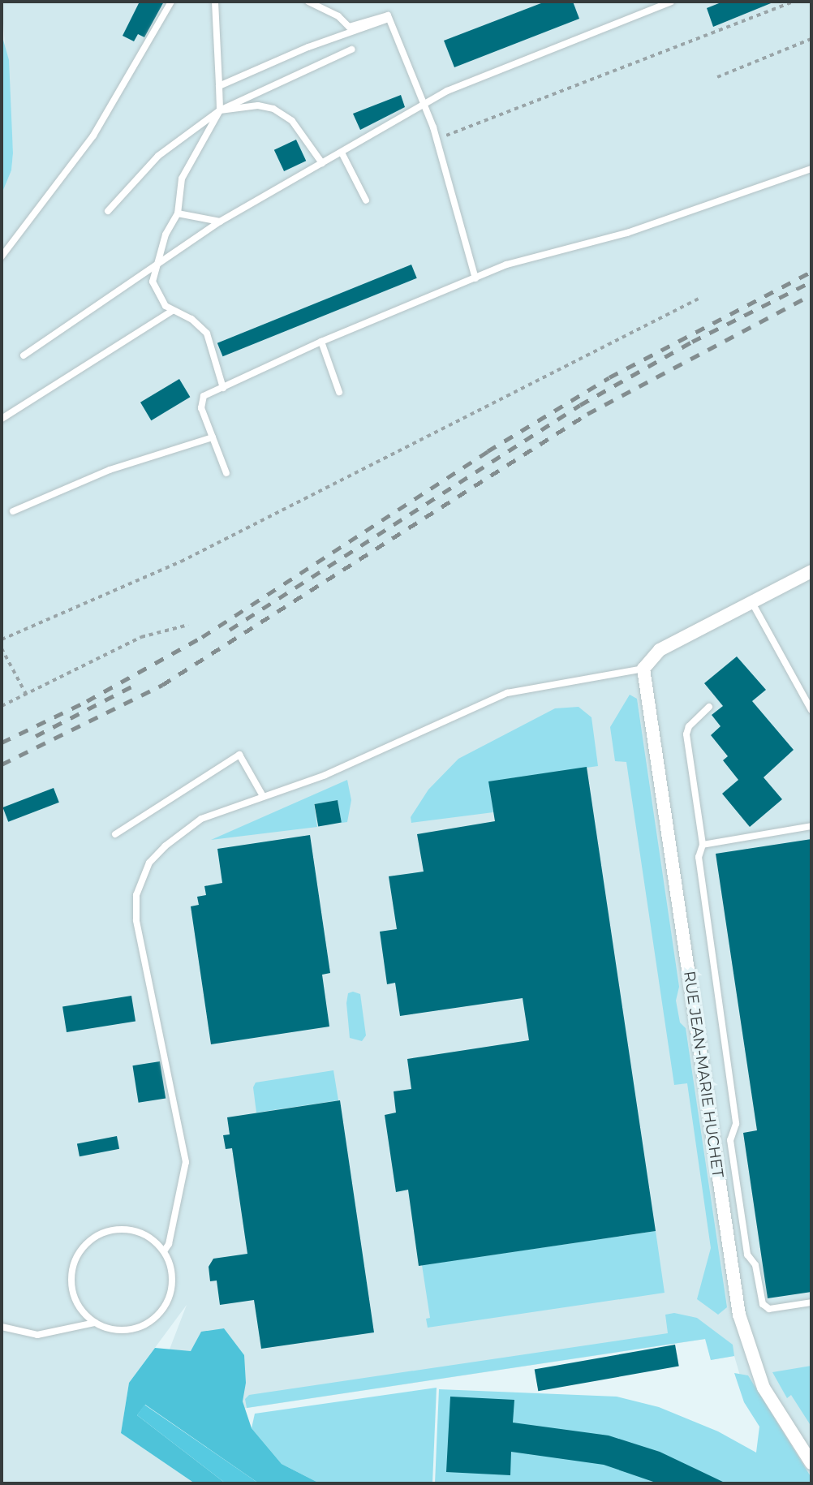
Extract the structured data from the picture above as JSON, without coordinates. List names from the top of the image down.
{
  "streets": {
    "street": ["RUE JEAN-MARIE HUCHET"]
  }
}
